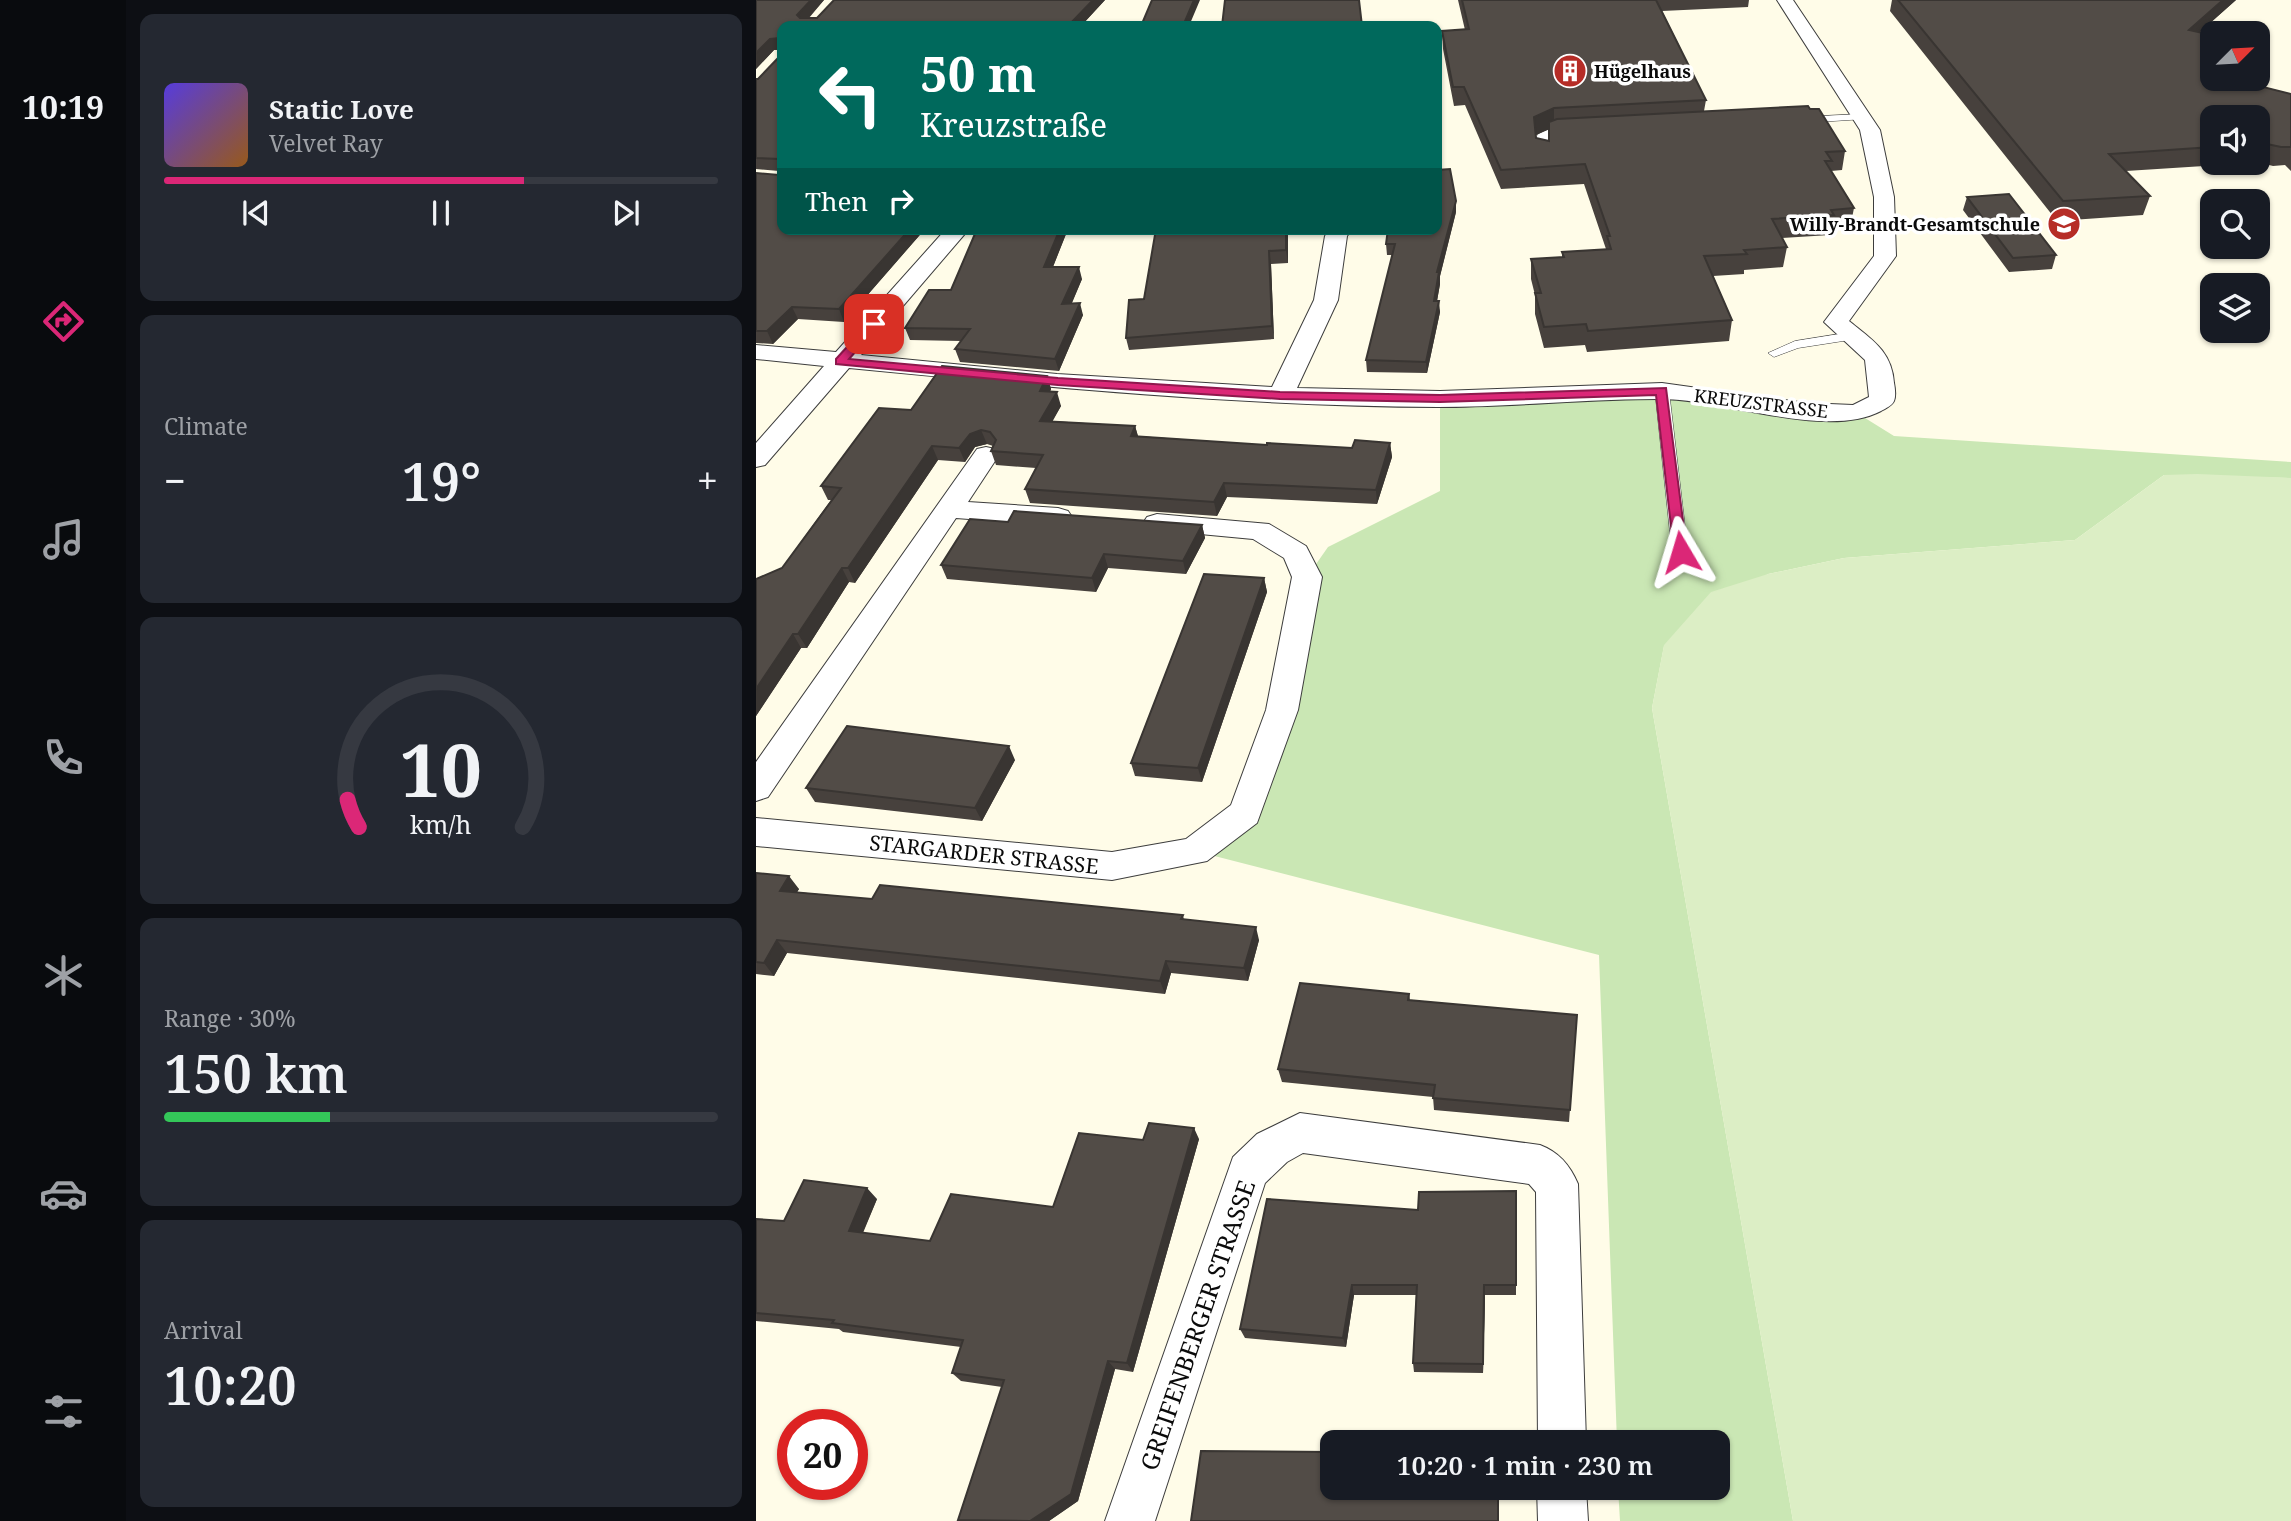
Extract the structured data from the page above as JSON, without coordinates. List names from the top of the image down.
{
  "streets": {
    "street": ["KREUZSTRASSE", "STARGARDER STRASSE", "GREIFENBERGER STRASSE"]
  },
  "places": {
    "building": ["Hügelhaus"],
    "school or university": ["Willy-Brandt-Gesamtschule"]
  },
  "north": "top right",
  "page": {
    "tabs": "10:19",
    "turn": ["50 m", "Kreuzstraße"],
    "song": ["Static Love", "Velvet Ray"],
    "then": "Then",
    "tile": [
      "Climate",
      ["Range · 30%", "150 km"],
      ["Arrival", "10:20"]
    ],
    "heat": ["−", "19°", "+"],
    "limit": "20",
    "trip": "10:20 · 1 min · 230 m",
    "gauge": ["10", "km/h"]
  }
}
